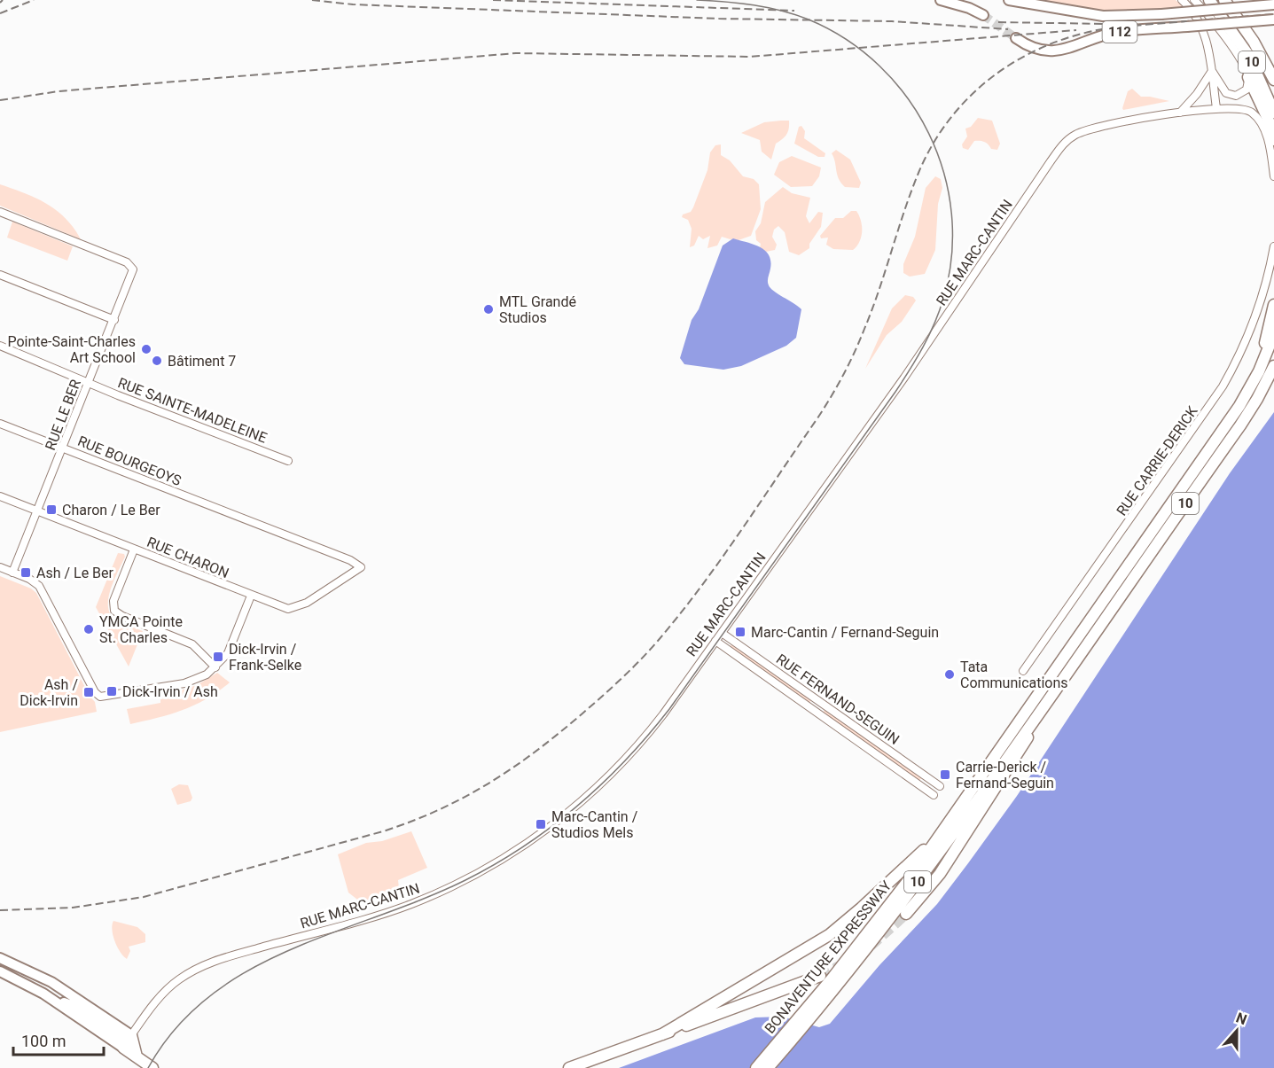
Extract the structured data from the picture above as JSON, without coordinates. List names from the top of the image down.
{
  "streets": {
    "highway": ["10", "BONAVENTURE EXPRESSWAY"],
    "main road": ["112"],
    "street": [
      "RUE MARC-CANTIN",
      "RUE SAINTE-MADELEINE",
      "RUE LE BER",
      "RUE BOURGEOYS",
      "RUE CARRIE-DERICK",
      "RUE CHARON",
      "RUE FERNAND-SEGUIN"
    ]
  },
  "crossings": [
    ["RUE MARC-CANTIN", "RUE FERNAND-SEGUIN"],
    ["RUE SAINTE-MADELEINE", "RUE LE BER"],
    ["RUE LE BER", "RUE BOURGEOYS"],
    ["RUE LE BER", "RUE CHARON"],
    ["RUE BOURGEOYS", "RUE CHARON"]
  ],
  "places": {
    "other": [
      "MTL Grandé Studios",
      "Pointe-Saint-Charles Art School",
      "Bâtiment 7",
      "YMCA Pointe St. Charles",
      "Tata Communications"
    ],
    "transit": [
      "Charon / Le Ber",
      "Ash / Le Ber",
      "Marc-Cantin / Fernand-Seguin",
      "Dick-Irvin / Frank-Selke",
      "Dick-Irvin / Ash",
      "Ash / Dick-Irvin",
      "Carrie-Derick / Fernand-Seguin",
      "Marc-Cantin / Studios Mels"
    ]
  },
  "scale_bar": "100 m",
  "north": "top"
}
